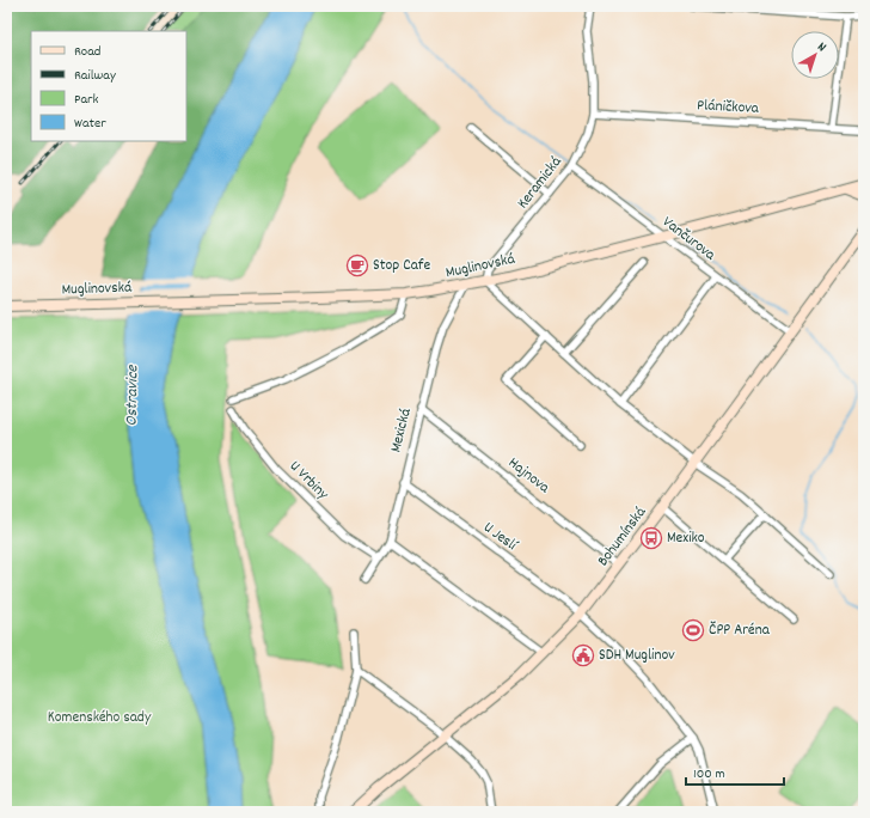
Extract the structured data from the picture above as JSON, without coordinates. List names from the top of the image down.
{
  "streets": {
    "main road": ["Muglinovská", "Bohumínská"],
    "street": [
      "Pláničkova",
      "Keramická",
      "Vančurova",
      "Mexická",
      "Hajnova",
      "U Vrbiny",
      "U Jeslí"
    ]
  },
  "crossings": [
    ["Pláničkova", "Keramická"],
    ["Keramická", "Vančurova"],
    ["Keramická", "Muglinovská"],
    ["Vančurova", "Muglinovská"],
    ["Vančurova", "Bohumínská"],
    ["Muglinovská", "Mexická"],
    ["Mexická", "Hajnova"],
    ["Mexická", "U Vrbiny"],
    ["Mexická", "U Jeslí"],
    ["Hajnova", "Bohumínská"],
    ["U Jeslí", "Bohumínská"]
  ],
  "water": ["Ostravice"],
  "parks": ["Komenského sady"],
  "places": {
    "cafe": ["Stop Cafe"],
    "bus stop": ["Mexiko"],
    "sports": ["ČPP Aréna"],
    "public building": ["SDH Muglinov"]
  },
  "legend": [
    "Road",
    "Railway",
    "Park",
    "Water"
  ],
  "scale_bar": "100 m",
  "north": "top right"
}
